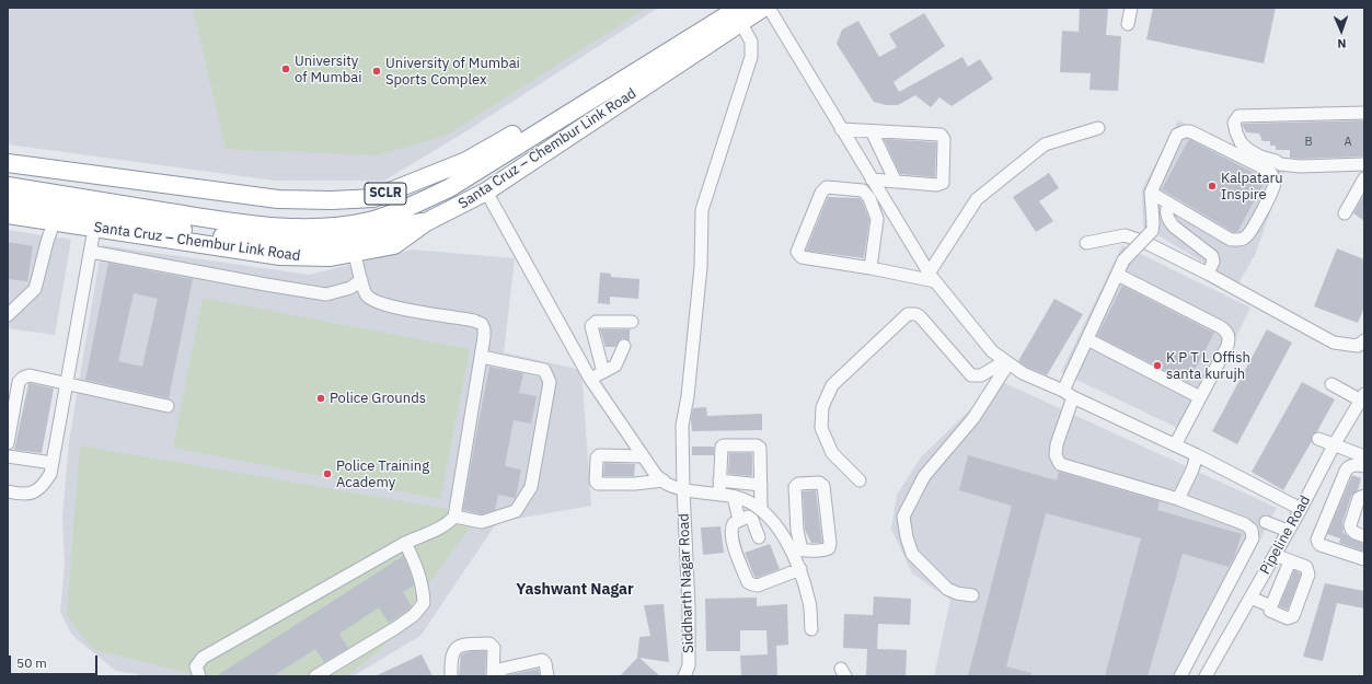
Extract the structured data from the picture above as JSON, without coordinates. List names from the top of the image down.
{
  "streets": {
    "highway": ["Santa Cruz – Chembur Link Road", "SCLR"],
    "street": ["Pipeline Road", "Siddharth Nagar Road"]
  },
  "crossings": [
    ["Santa Cruz – Chembur Link Road", "Siddharth Nagar Road"]
  ],
  "districts": ["Yashwant Nagar"],
  "places": [
    "University of Mumbai",
    "University of Mumbai Sports Complex",
    "Kalpataru Inspire",
    "K P T L Offish santa kurujh",
    "Police Grounds",
    "Police Training Academy"
  ],
  "house_numbers": ["B", "A"],
  "scale_bar": "50 m",
  "north": "bottom"
}
